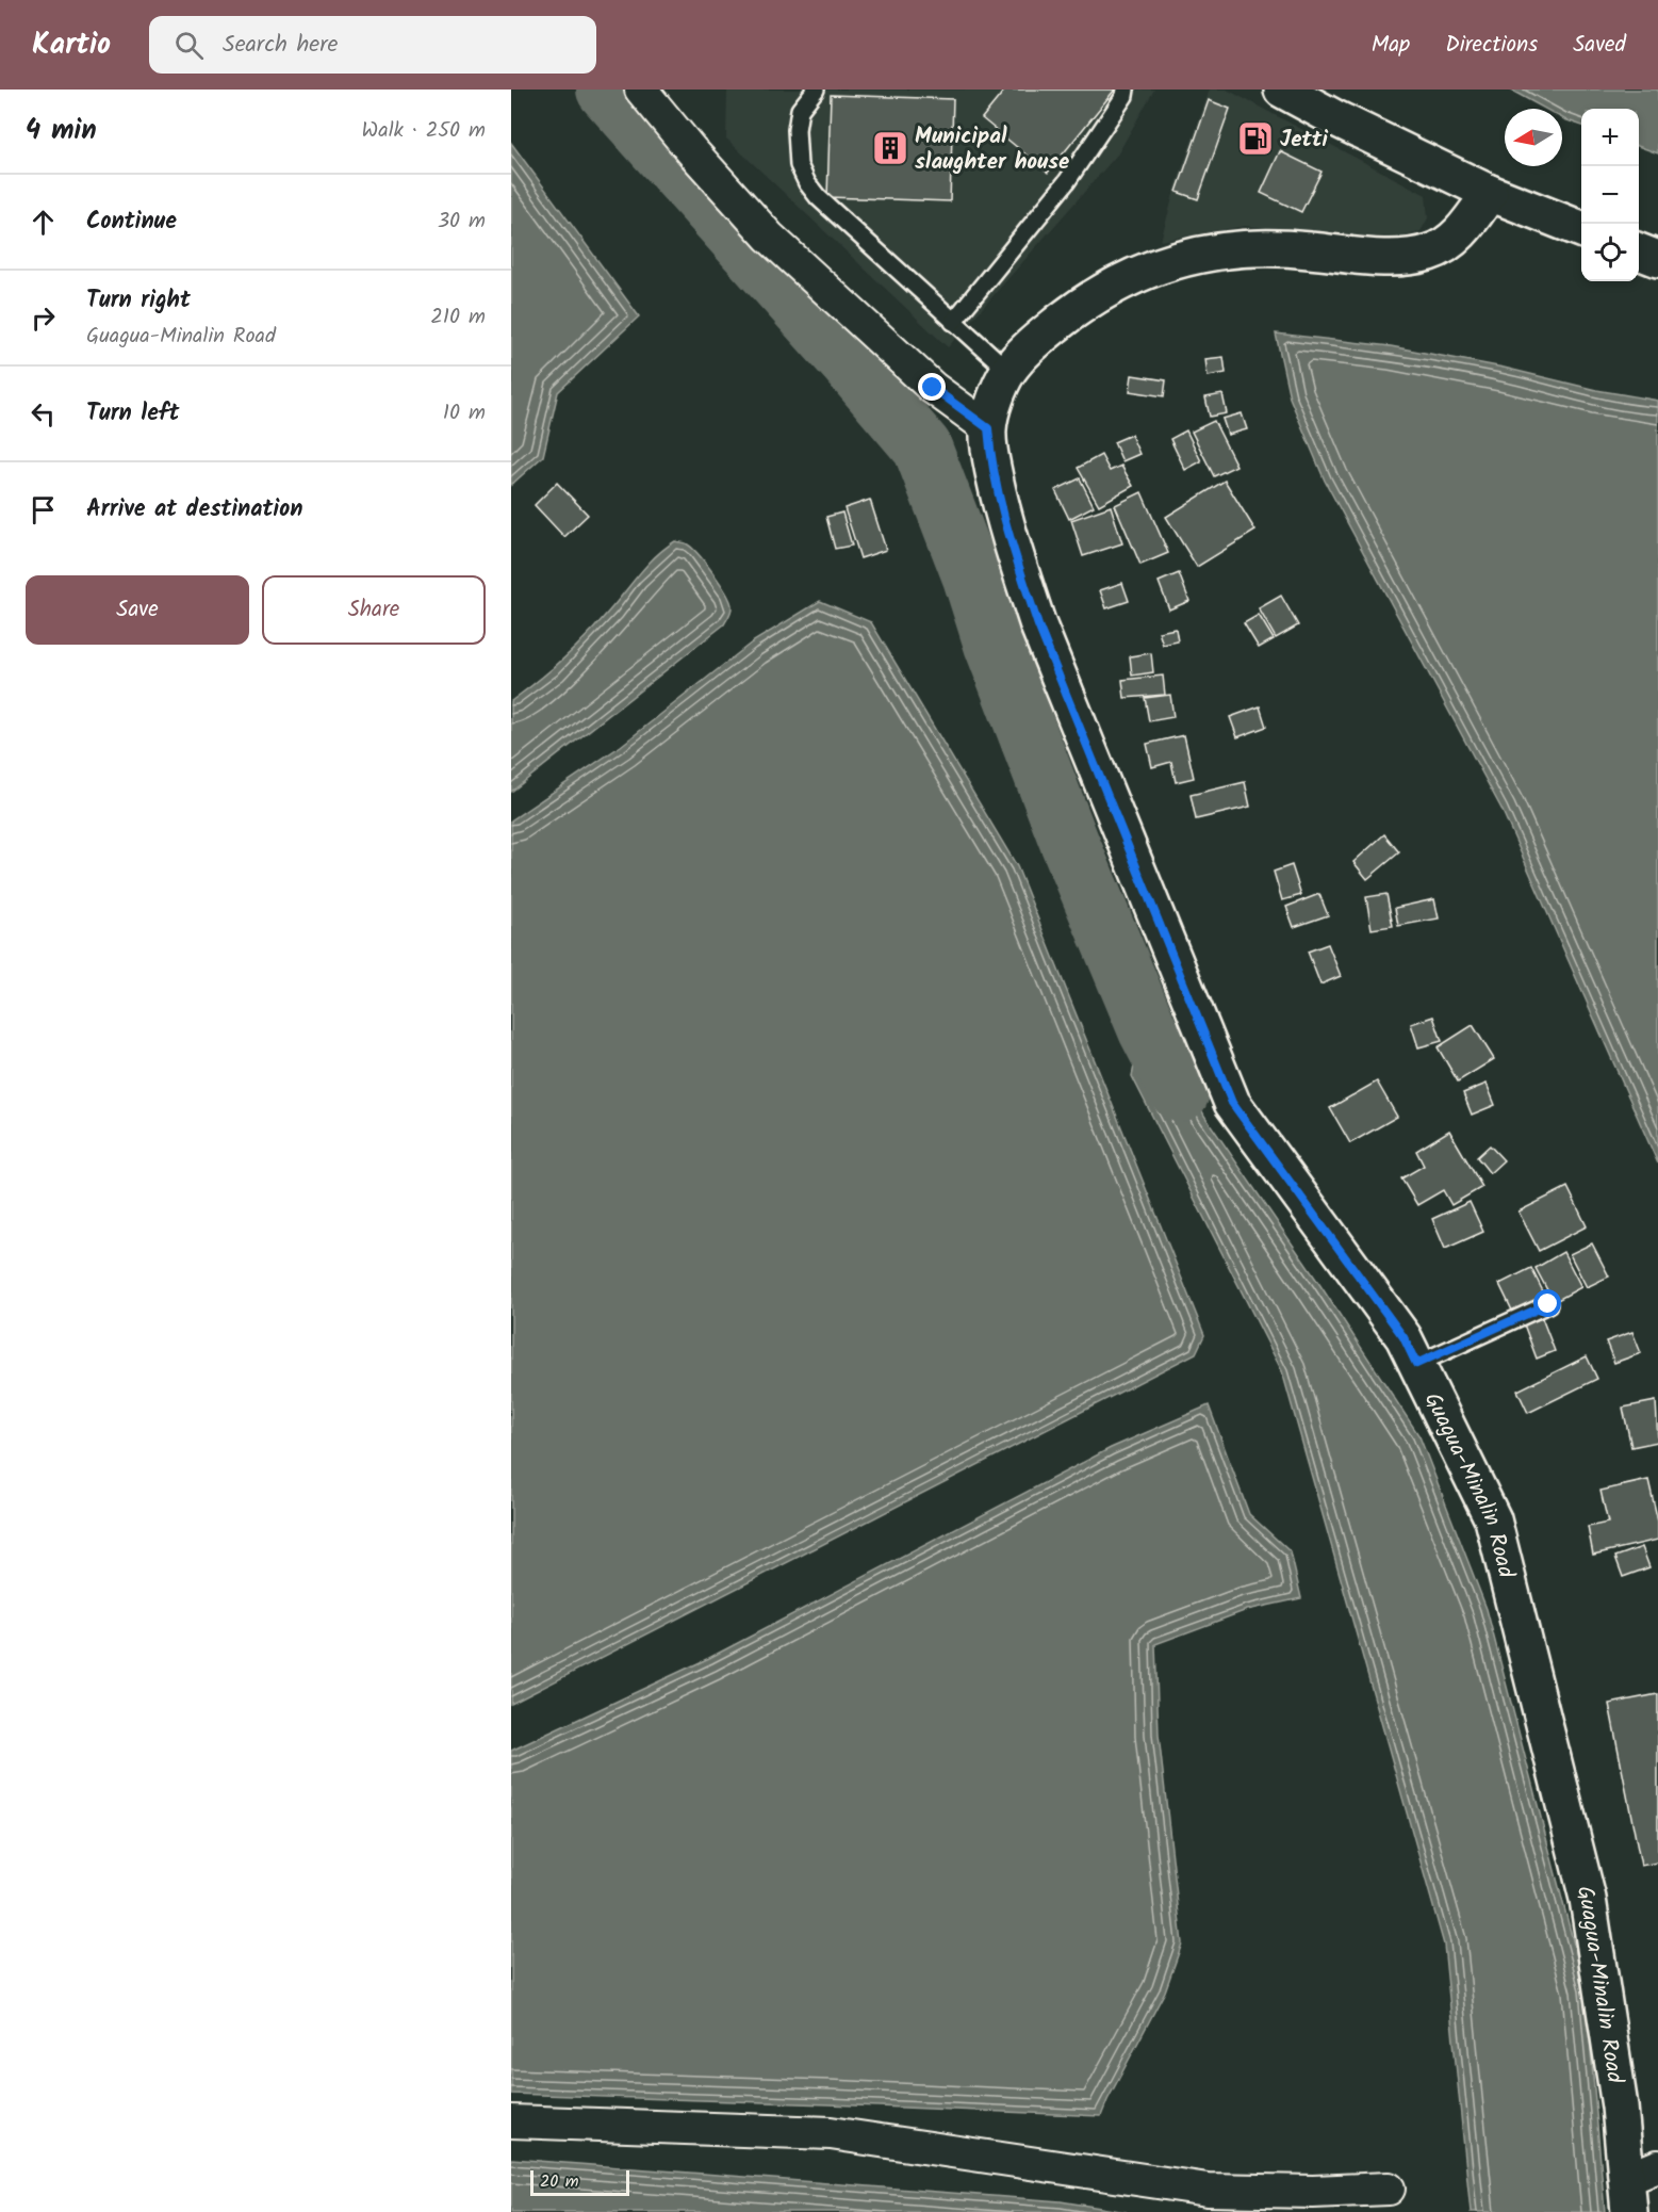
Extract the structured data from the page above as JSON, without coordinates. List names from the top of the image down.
{
  "streets": {
    "main road": ["Guagua-Minalin Road"]
  },
  "places": {
    "fuel station": ["Jetti"],
    "building": ["Municipal slaughter house"]
  },
  "scale_bar": "20 m",
  "north": "left",
  "page": {
    "header": "Kartio",
    "search": "Search here",
    "nav": ["Map", "Directions", "Saved"],
    "heading": ["4 min", "Walk · 250 m"],
    "map_buttons": ["+", "−"],
    "list": [
      ["Continue", "30 m"],
      ["Turn right", "Guagua-Minalin Road", "210 m"],
      ["Turn left", "10 m"],
      "Arrive at destination"
    ],
    "buttons": ["Save", "Share"],
    "scale": "20 m"
  }
}
